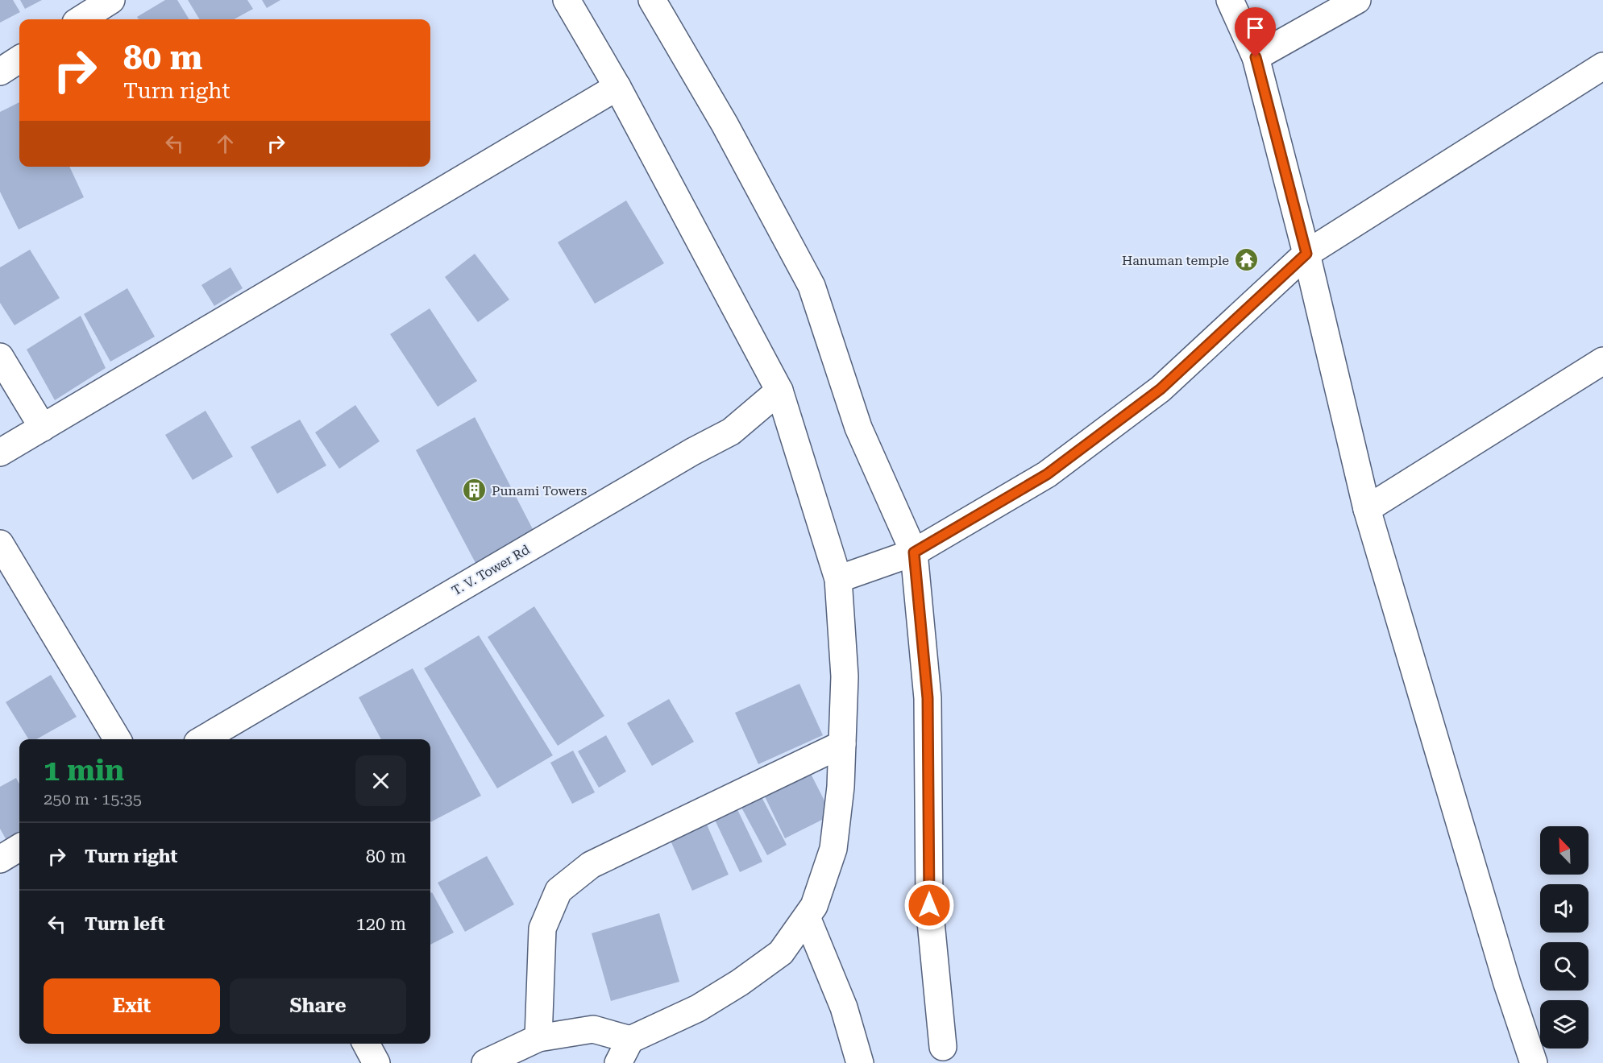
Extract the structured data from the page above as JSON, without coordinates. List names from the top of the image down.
{
  "streets": {
    "street": ["T. V. Tower Rd"]
  },
  "places": {
    "temple": ["Hanuman temple"],
    "building": ["Punami Towers"]
  },
  "north": "top left",
  "page": {
    "turn": ["80 m", "Turn right"],
    "heading": ["1 min", "250 m · 15:35"],
    "list": [
      {
        "name": "Turn right",
        "value": "80 m"
      },
      {
        "name": "Turn left",
        "value": "120 m"
      }
    ],
    "buttons": ["Exit", "Share"]
  }
}
